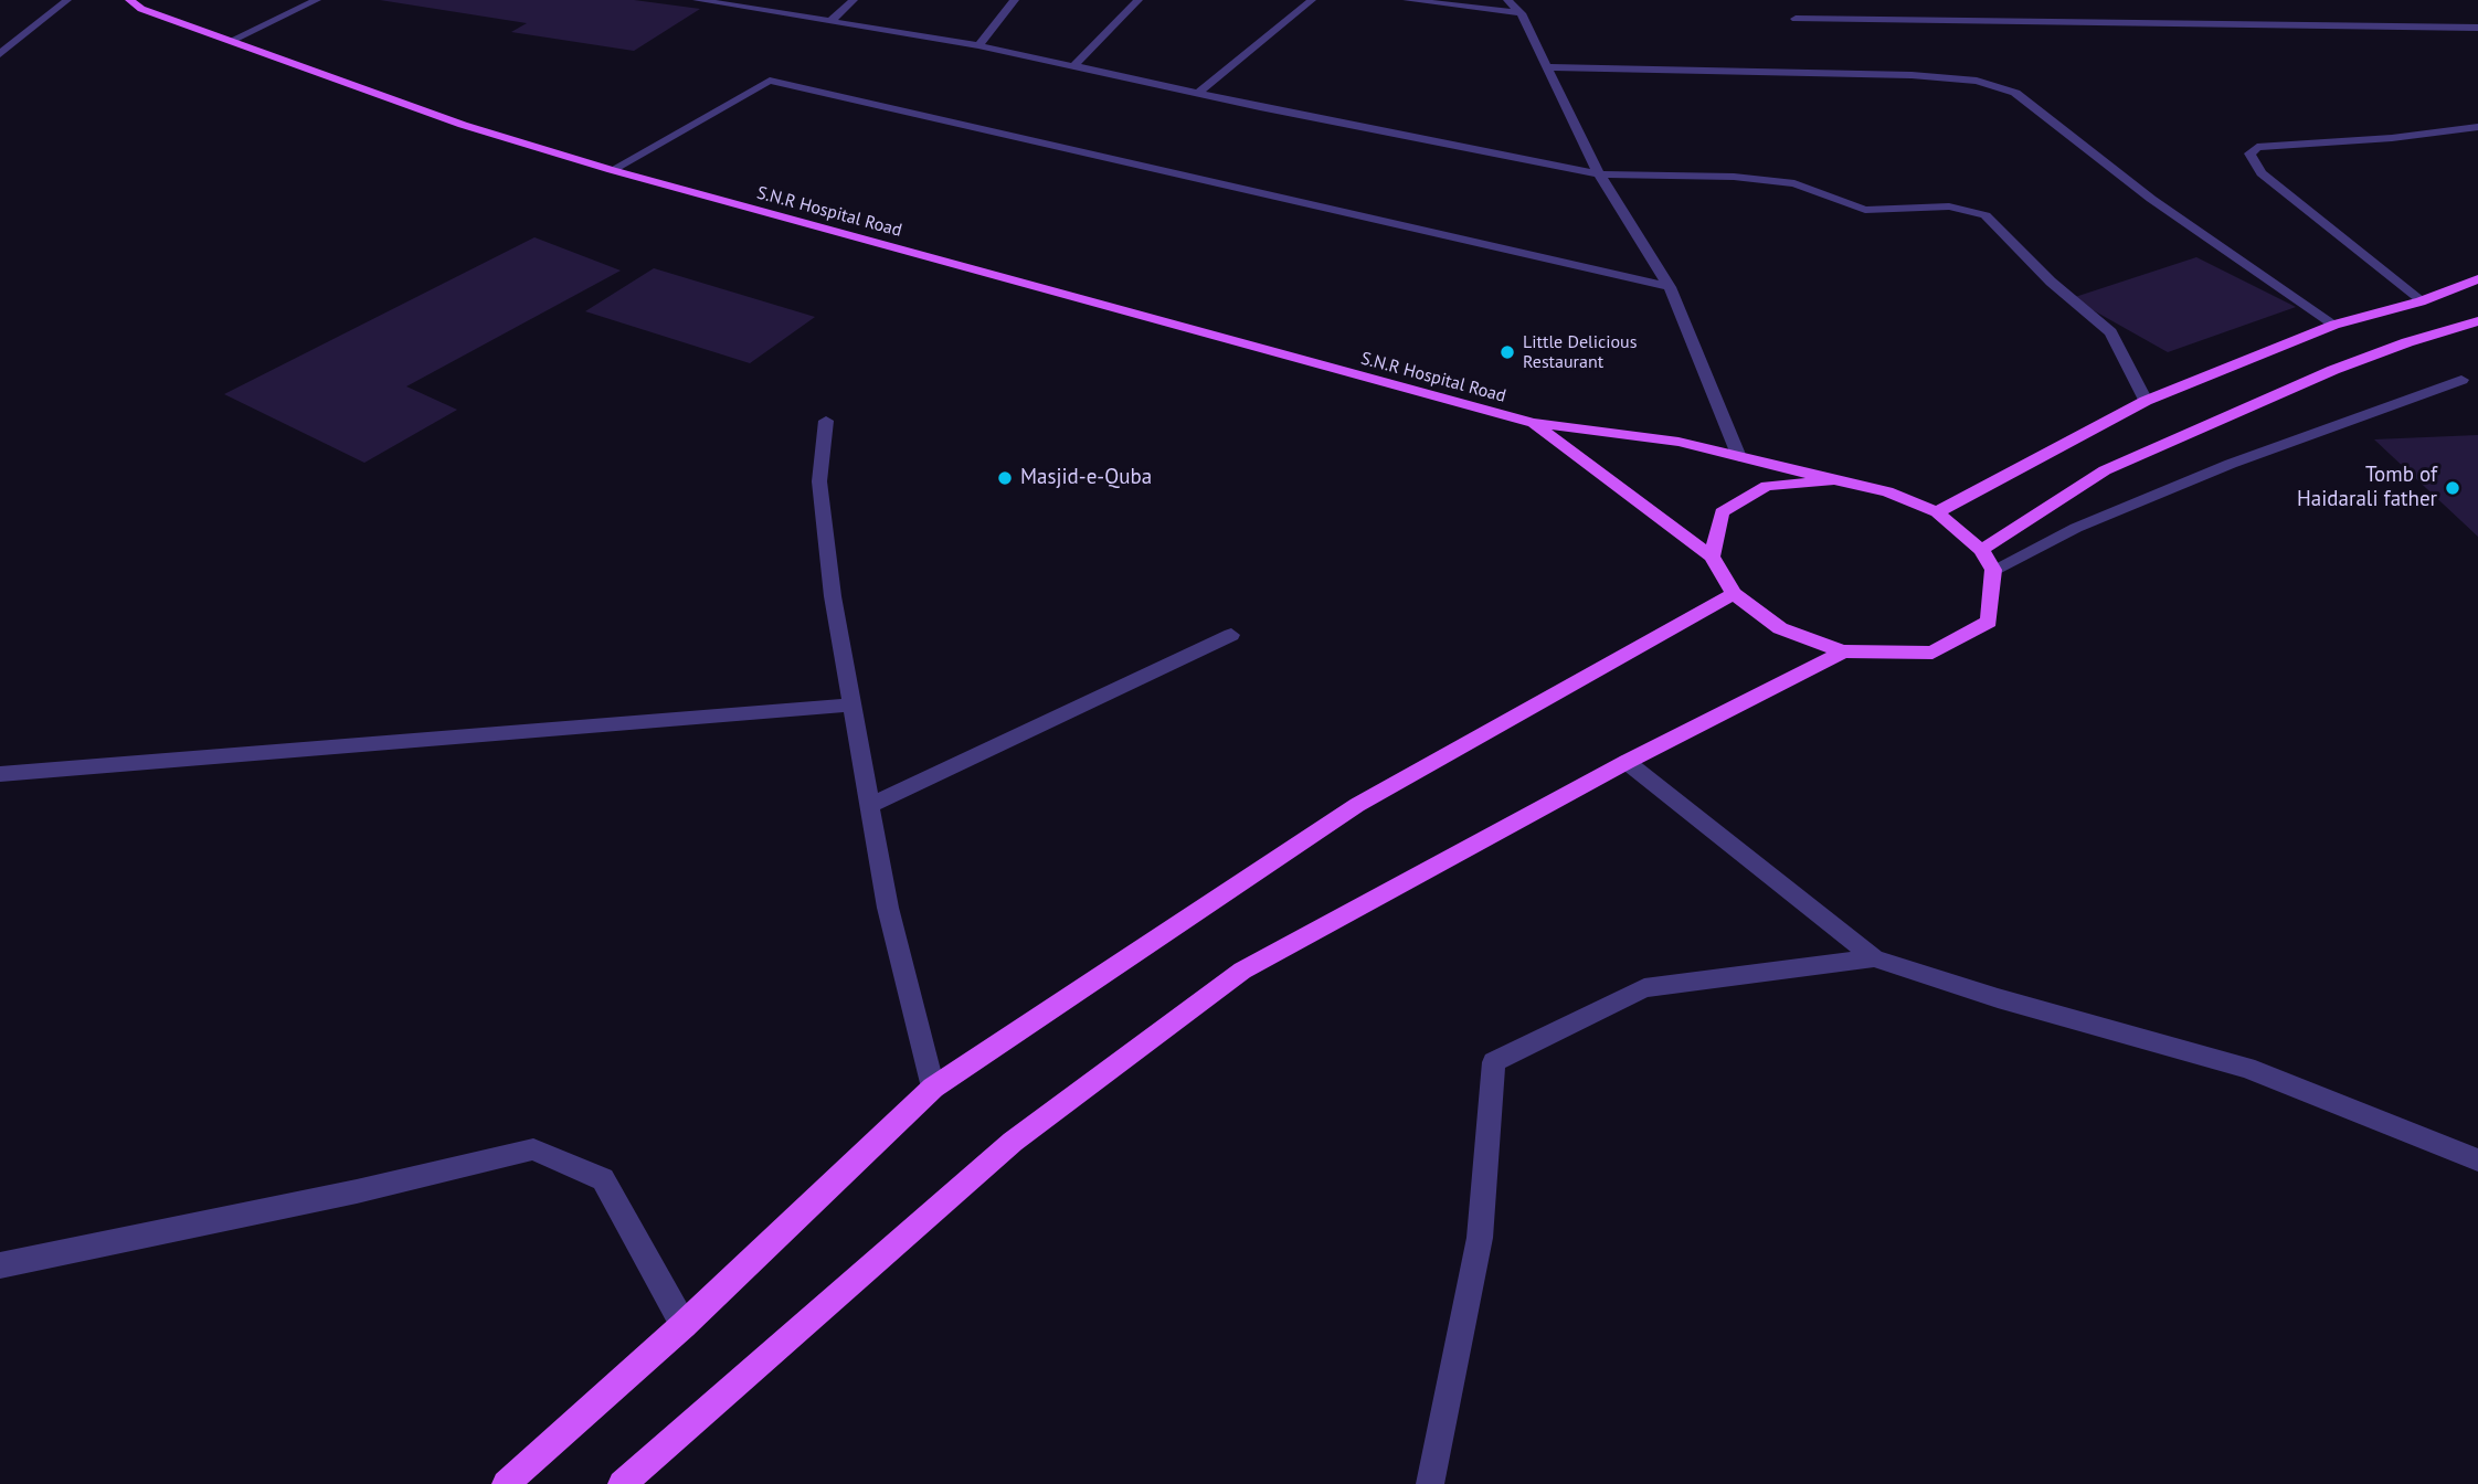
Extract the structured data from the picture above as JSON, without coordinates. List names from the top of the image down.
{
  "streets": {
    "main road": ["S.N.R Hospital Road"]
  },
  "places": ["Little Delicious Restaurant", "Masjid-e-Quba", "Tomb of Haidarali father"]
}
